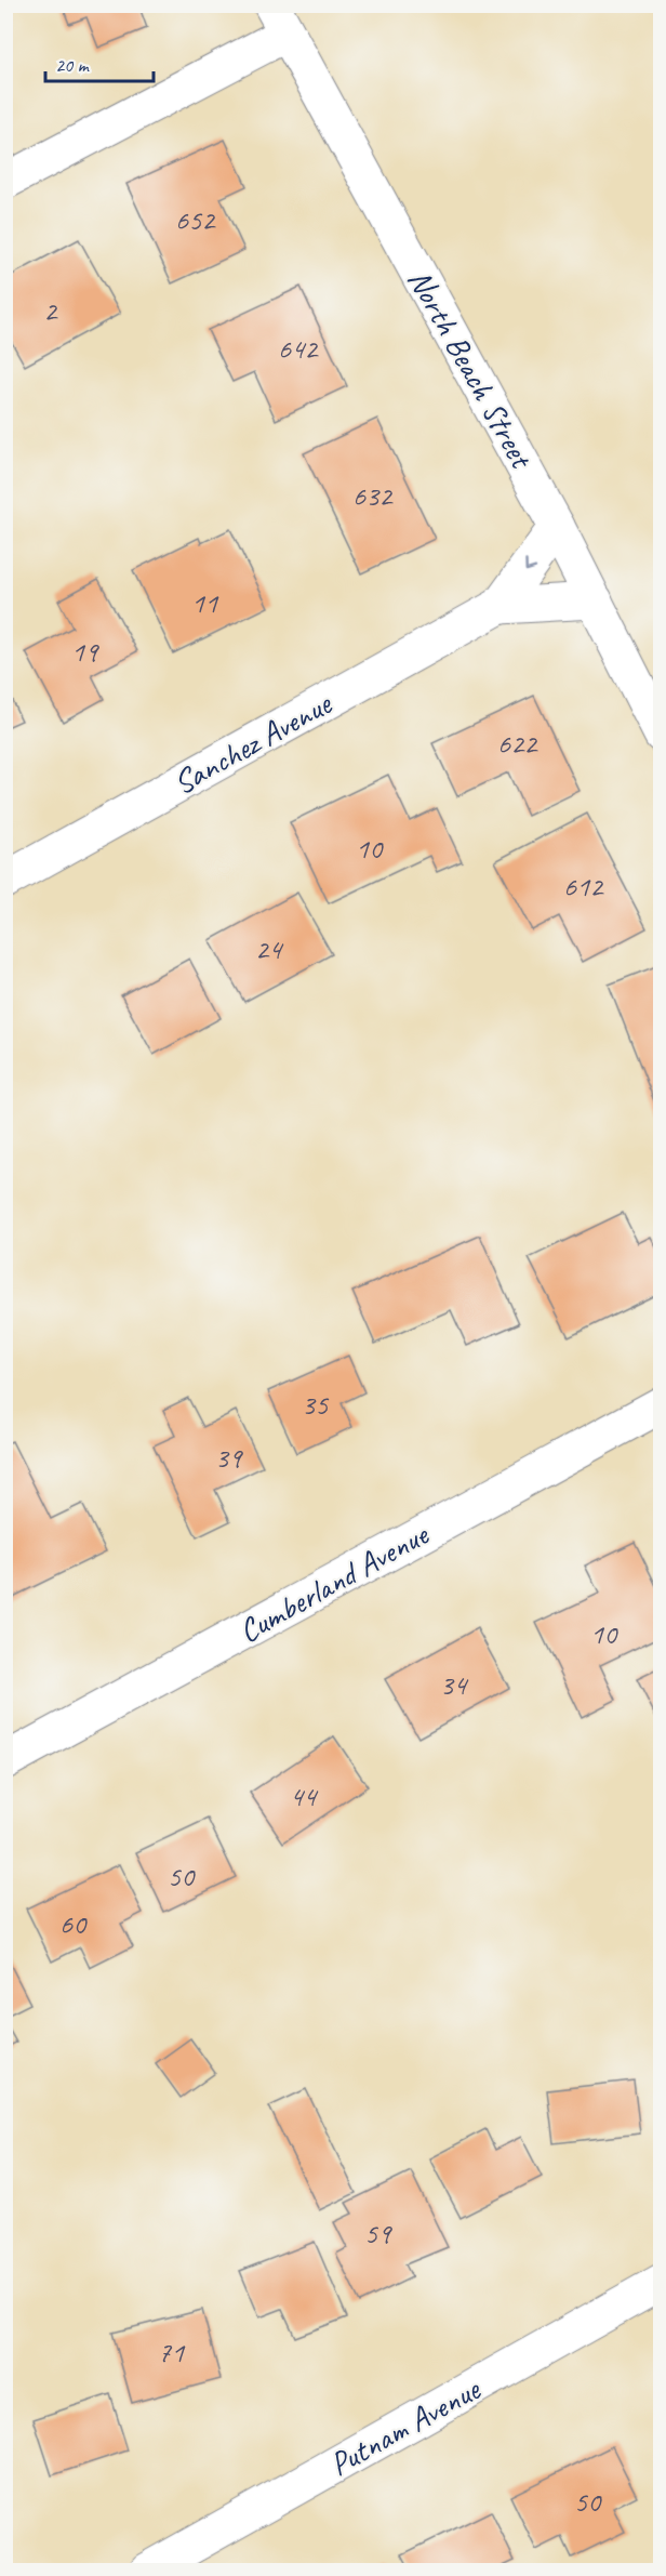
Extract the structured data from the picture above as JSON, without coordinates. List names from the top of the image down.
{
  "streets": {
    "street": [
      "North Beach Street",
      "Sanchez Avenue",
      "Cumberland Avenue",
      "Putnam Avenue"
    ]
  },
  "crossings": [
    ["North Beach Street", "Sanchez Avenue"]
  ],
  "house_numbers": [
    "652",
    "2",
    "642",
    "632",
    "11",
    "19",
    "622",
    "10",
    "612",
    "24",
    "35",
    "39",
    "10",
    "34",
    "44",
    "50",
    "60",
    "59",
    "71",
    "50"
  ],
  "scale_bar": "20 m"
}
